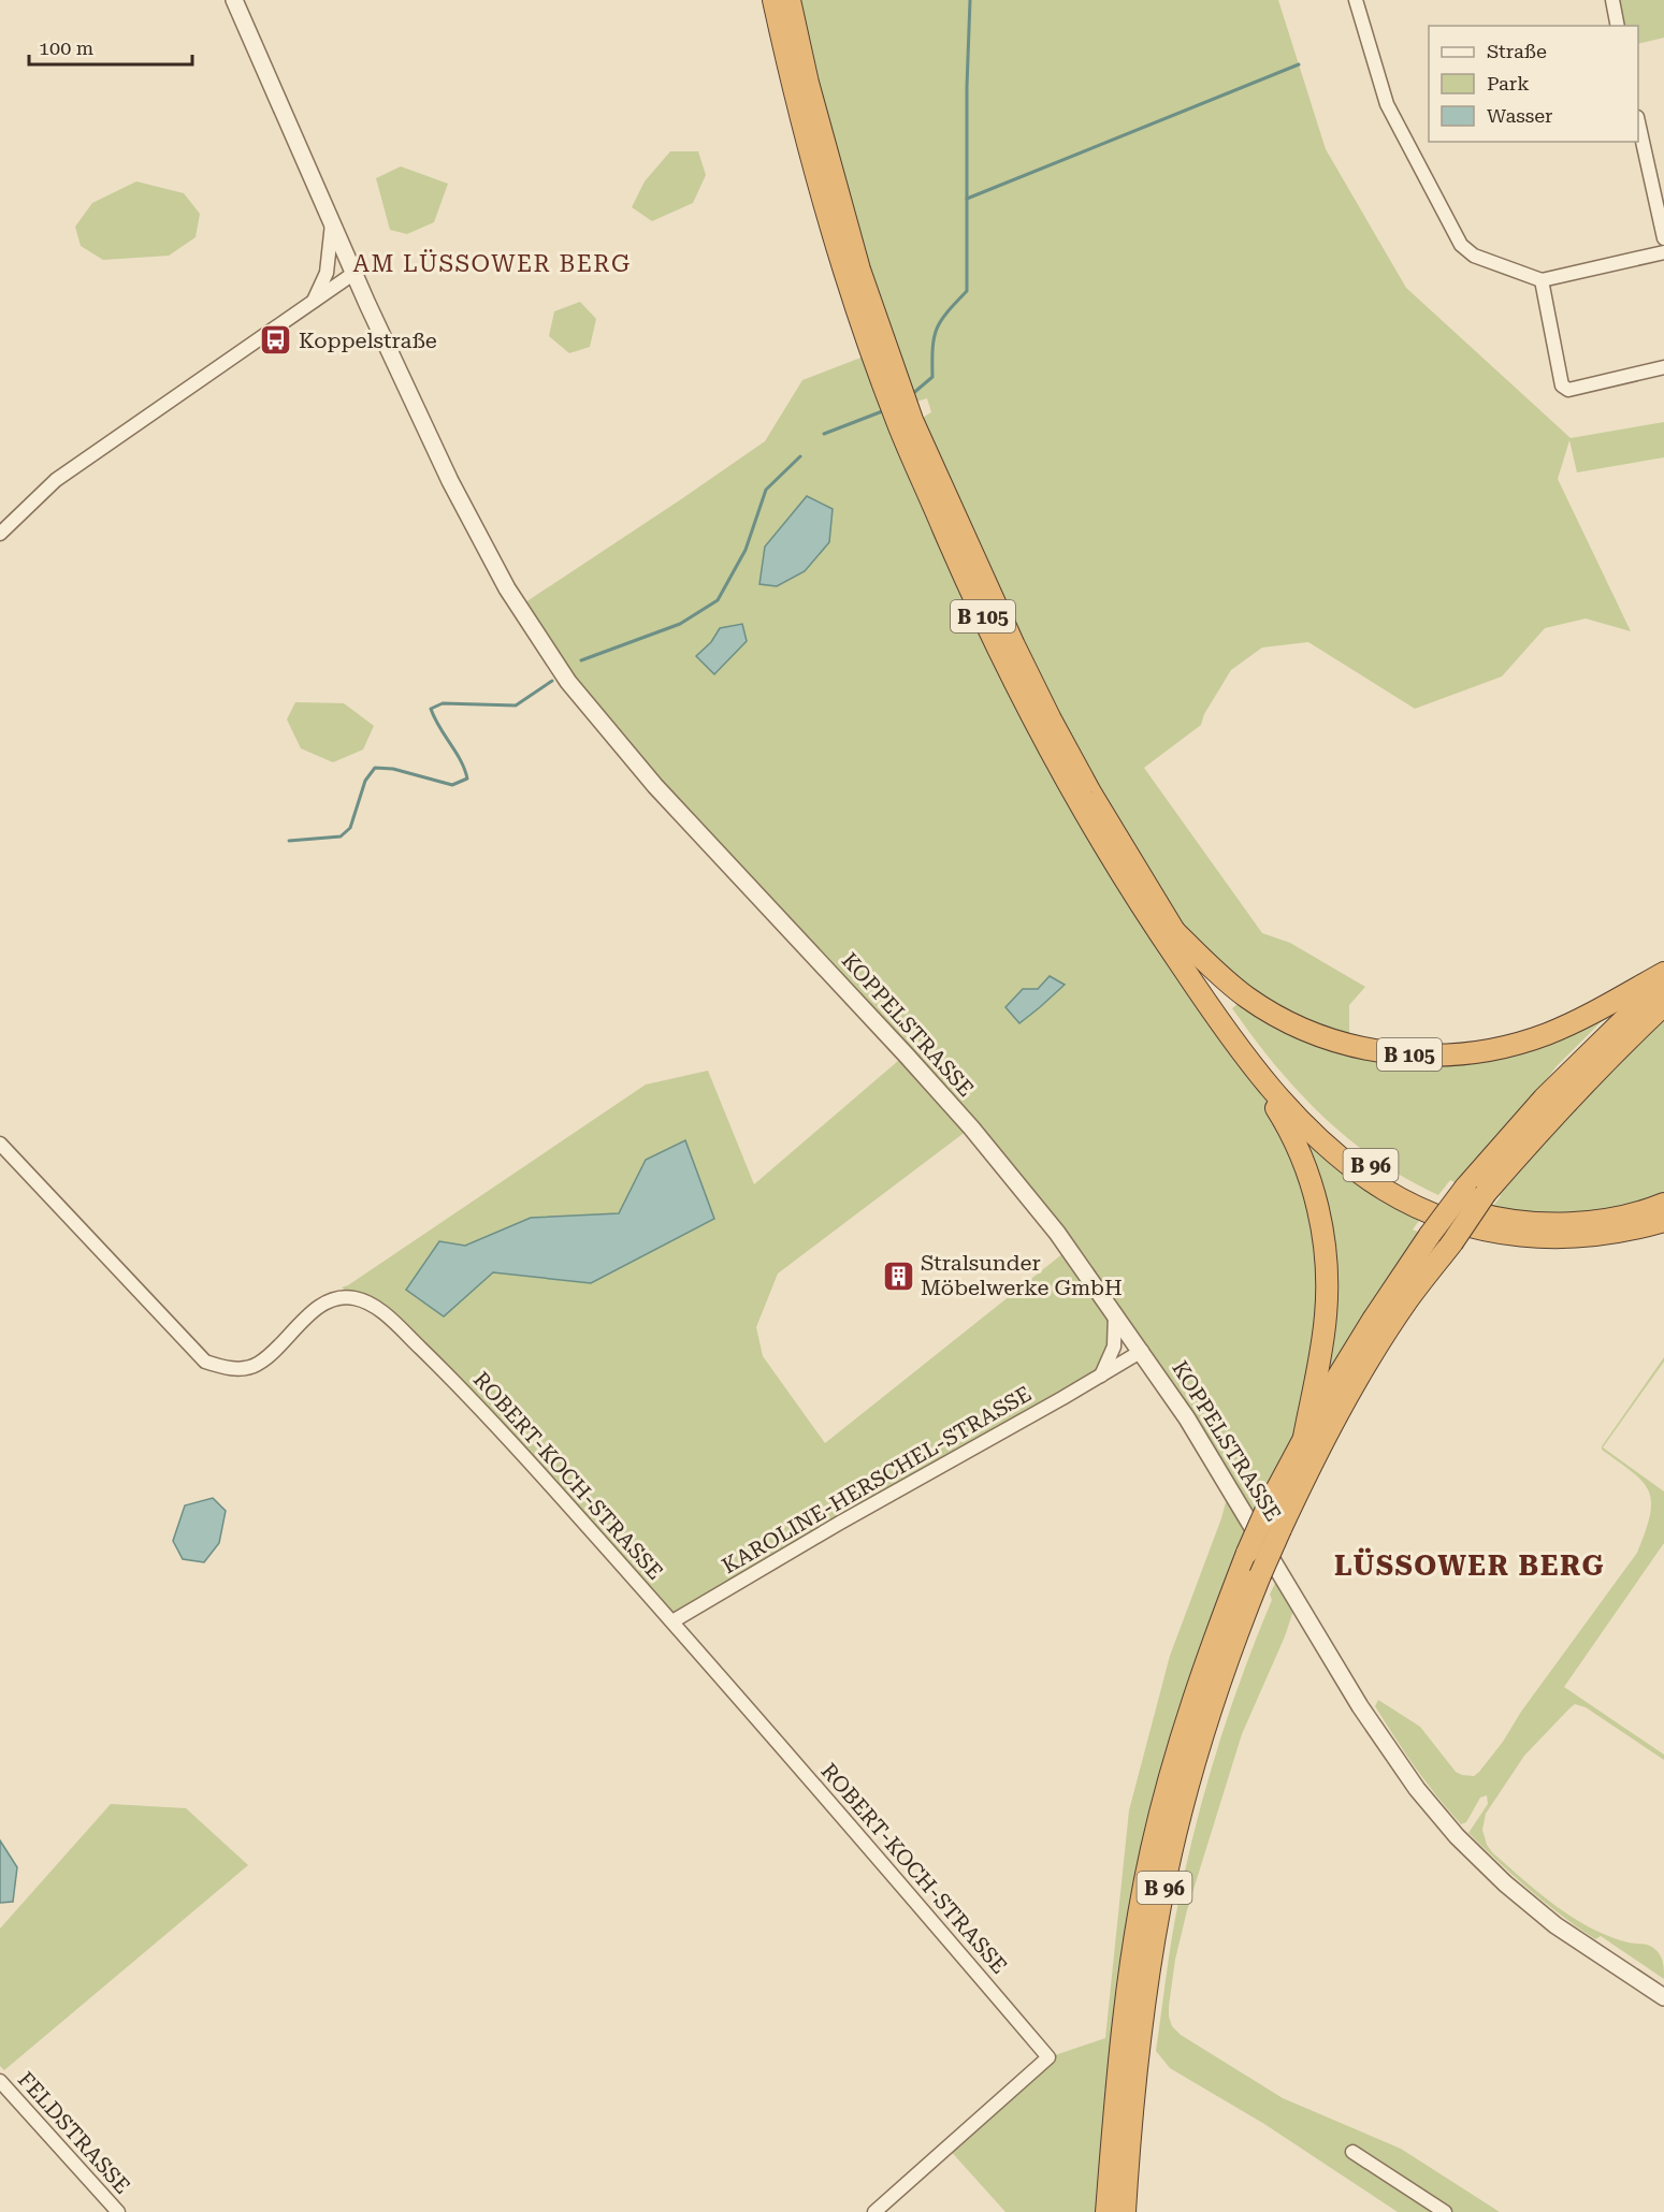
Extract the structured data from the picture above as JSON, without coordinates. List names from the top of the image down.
{
  "streets": {
    "highway": ["B 105", "B 96"],
    "street": [
      "KOPPELSTRASSE",
      "ROBERT-KOCH-STRASSE",
      "KAROLINE-HERSCHEL-STRASSE",
      "FELDSTRASSE"
    ]
  },
  "crossings": [
    ["B 105", "B 96"],
    ["KOPPELSTRASSE", "KAROLINE-HERSCHEL-STRASSE"],
    ["ROBERT-KOCH-STRASSE", "KAROLINE-HERSCHEL-STRASSE"]
  ],
  "districts": ["AM LÜSSOWER BERG", "LÜSSOWER BERG"],
  "places": {
    "bus stop": ["Koppelstraße"],
    "building": ["Stralsunder Möbelwerke GmbH"]
  },
  "legend": ["Straße", "Park", "Wasser"],
  "scale_bar": "100 m"
}
